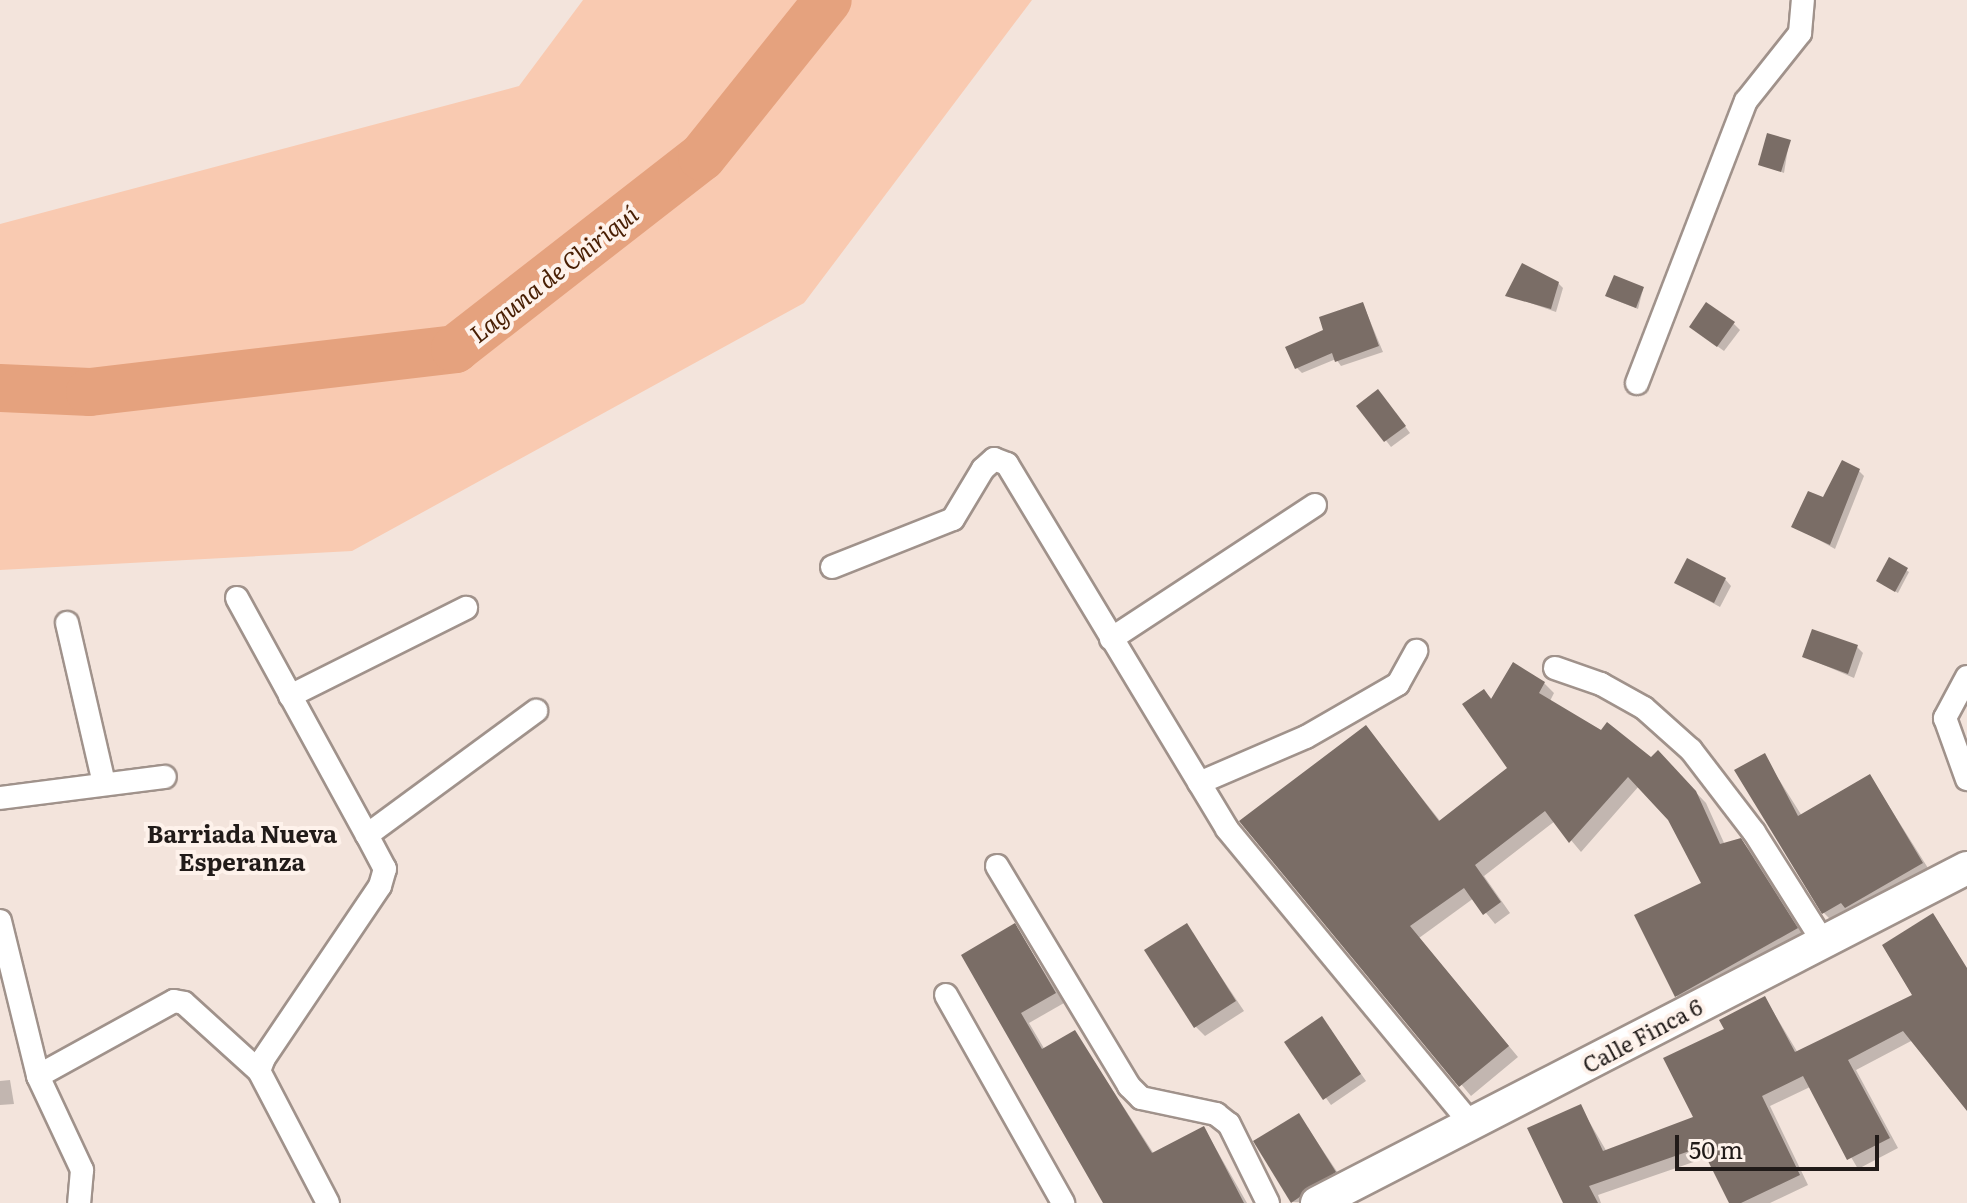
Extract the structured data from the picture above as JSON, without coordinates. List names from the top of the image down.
{
  "streets": {
    "street": ["Calle Finca 6"]
  },
  "districts": ["Barriada Nueva Esperanza"],
  "water": ["Laguna de Chiriquí"],
  "scale_bar": "50 m"
}
